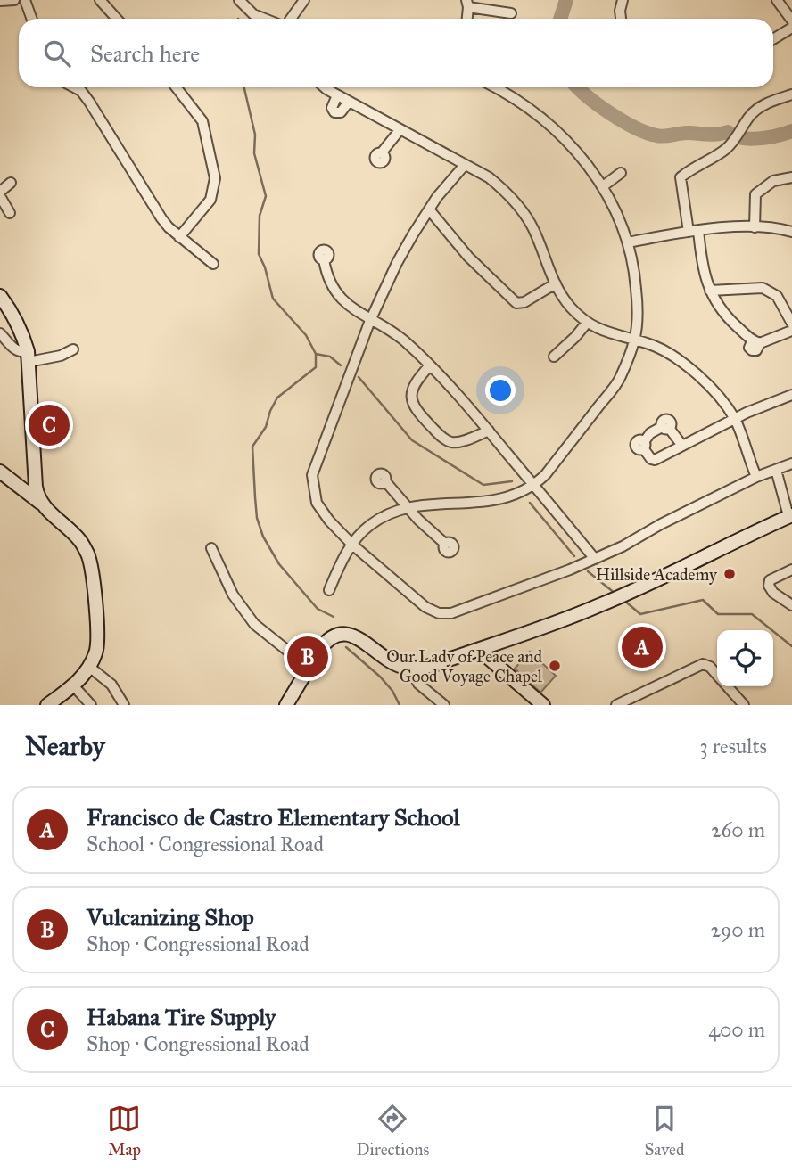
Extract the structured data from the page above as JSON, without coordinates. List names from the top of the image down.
{
  "places": ["Hillside Academy", "Our Lady of Peace and Good Voyage Chapel"],
  "page": {
    "search": "Search here",
    "pins": ["C", "A", "B"],
    "heading": ["Nearby", "3 results"],
    "list": [
      {
        "mark": "A",
        "name": "Francisco de Castro Elementary School",
        "note": "School · Congressional Road",
        "value": "260 m"
      },
      {
        "mark": "B",
        "name": "Vulcanizing Shop",
        "note": "Shop · Congressional Road",
        "value": "290 m"
      },
      {
        "mark": "C",
        "name": "Habana Tire Supply",
        "note": "Shop · Congressional Road",
        "value": "400 m"
      }
    ],
    "nav": ["Map", "Directions", "Saved"]
  }
}
